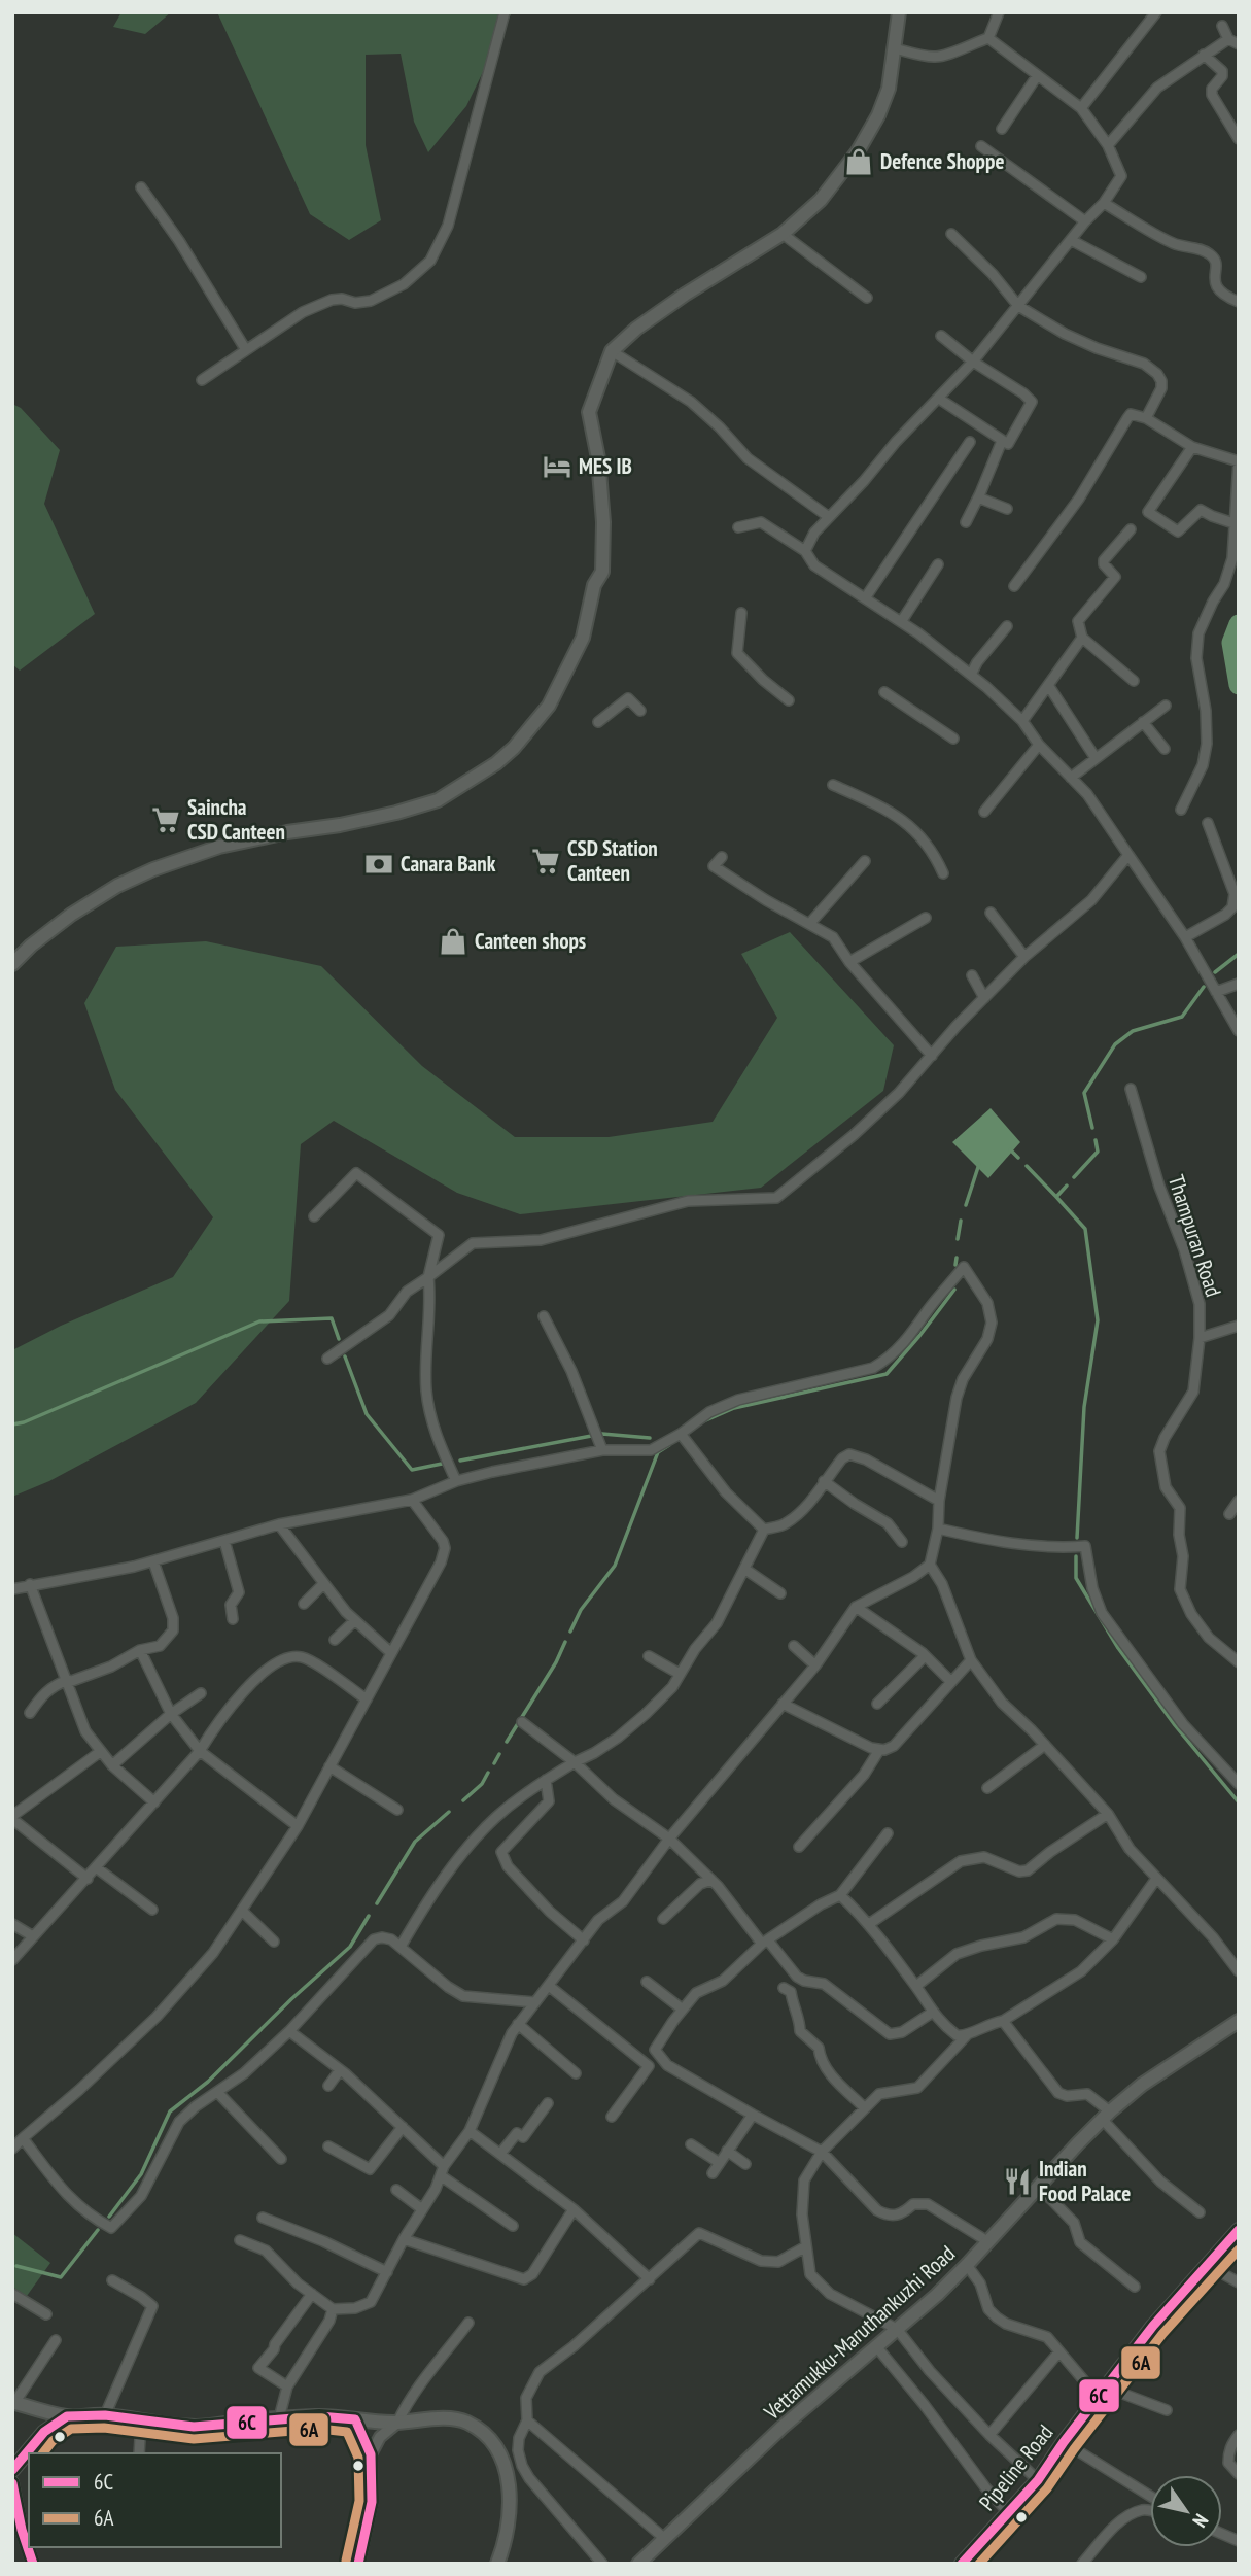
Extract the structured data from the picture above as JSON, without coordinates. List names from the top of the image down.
{
  "streets": {
    "main road": ["Vettamukku-Maruthankuzhi Road", "Pipeline Road"],
    "street": ["Thampuran Road"]
  },
  "places": {
    "shop": ["Defence Shoppe", "Canteen shops"],
    "hotel": ["MES IB"],
    "supermarket": ["Saincha CSD Canteen", "CSD Station Canteen"],
    "bank": ["Canara Bank"],
    "restaurant": ["Indian Food Palace"]
  },
  "lines": ["transit line 6C", "transit line 6A"],
  "legend": ["6C", "6A"],
  "north": "bottom right"
}
